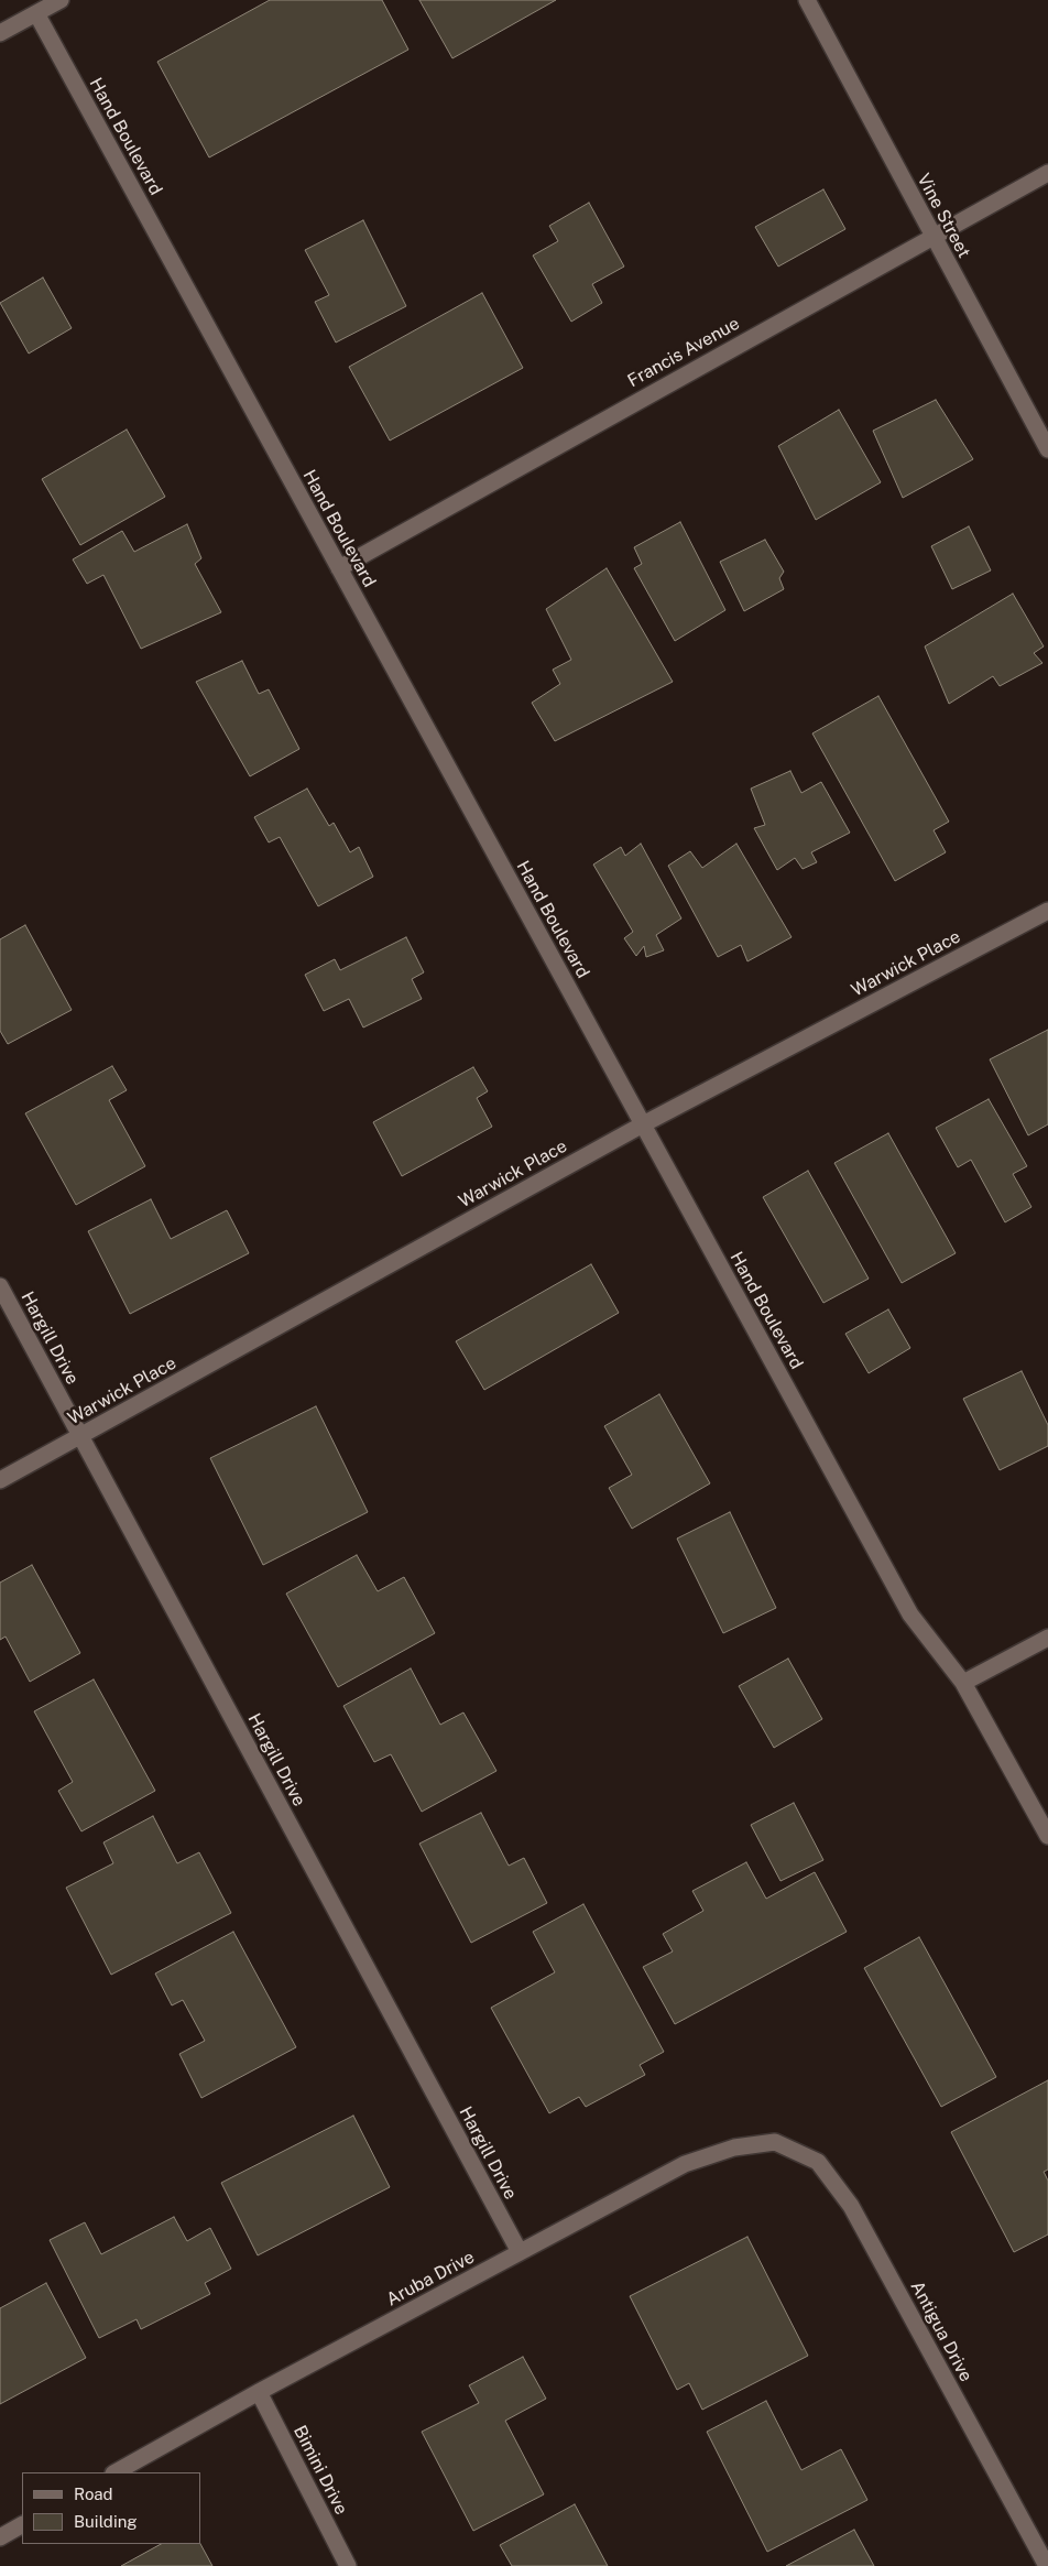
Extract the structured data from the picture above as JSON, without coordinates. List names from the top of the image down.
{
  "streets": {
    "street": [
      "Hand Boulevard",
      "Vine Street",
      "Francis Avenue",
      "Warwick Place",
      "Hargill Drive",
      "Aruba Drive",
      "Antigua Drive",
      "Bimini Drive"
    ]
  },
  "crossings": [
    ["Hand Boulevard", "Francis Avenue"],
    ["Hand Boulevard", "Warwick Place"],
    ["Vine Street", "Francis Avenue"],
    ["Warwick Place", "Hargill Drive"],
    ["Hargill Drive", "Aruba Drive"],
    ["Aruba Drive", "Antigua Drive"],
    ["Aruba Drive", "Bimini Drive"]
  ],
  "legend": ["Road", "Building"]
}
